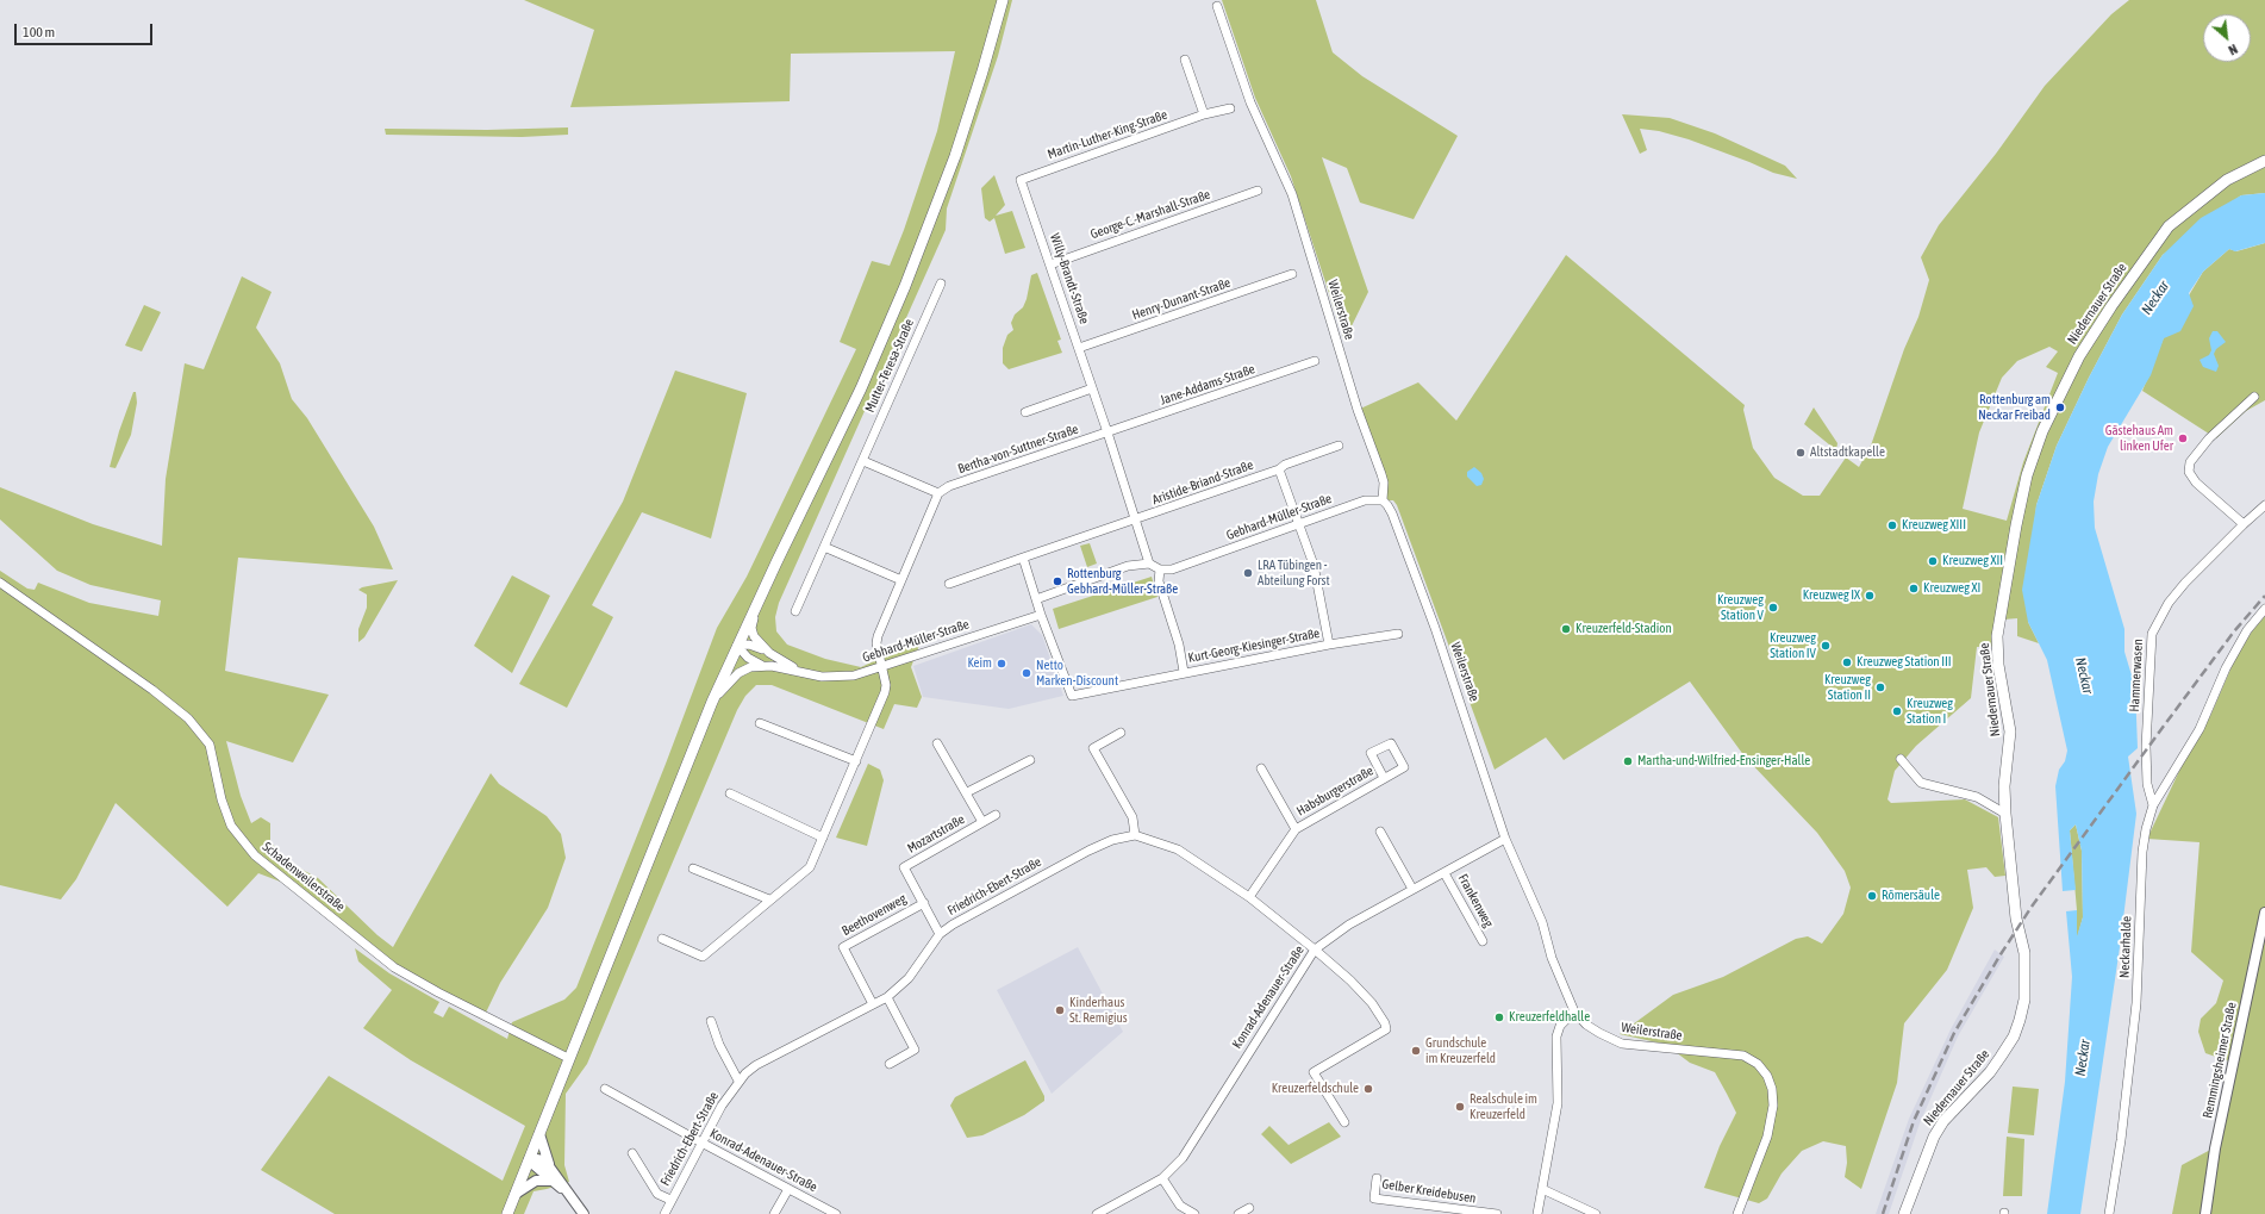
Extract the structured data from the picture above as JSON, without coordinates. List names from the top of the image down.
{
  "streets": {
    "main road": ["Niedernauer Straße"],
    "street": [
      "Martin-Luther-King-Straße",
      "George-C.-Marshall-Straße",
      "Willy-Brandt-Straße",
      "Henry-Dunant-Straße",
      "Weilerstraße",
      "Mutter-Teresa-Straße",
      "Jane-Addams-Straße",
      "Bertha-von-Suttner-Straße",
      "Aristide-Briand-Straße",
      "Gebhard-Müller-Straße",
      "Kurt-Georg-Kiesinger-Straße",
      "Hammerwasen",
      "Habsburgerstraße",
      "Mozartstraße",
      "Schadenweilerstraße",
      "Friedrich-Ebert-Straße",
      "Frankenweg",
      "Beethovenweg",
      "Neckarhalde",
      "Konrad-Adenauer-Straße",
      "Remmingsheimer Straße",
      "Gelber Kreidebusen"
    ]
  },
  "crossings": [
    ["Martin-Luther-King-Straße", "Willy-Brandt-Straße"],
    ["George-C.-Marshall-Straße", "Willy-Brandt-Straße"],
    ["Willy-Brandt-Straße", "Henry-Dunant-Straße"],
    ["Willy-Brandt-Straße", "Jane-Addams-Straße"],
    ["Willy-Brandt-Straße", "Bertha-von-Suttner-Straße"],
    ["Willy-Brandt-Straße", "Aristide-Briand-Straße"],
    ["Weilerstraße", "Gebhard-Müller-Straße"],
    ["Weilerstraße", "Konrad-Adenauer-Straße"],
    ["Jane-Addams-Straße", "Bertha-von-Suttner-Straße"],
    ["Gebhard-Müller-Straße", "Kurt-Georg-Kiesinger-Straße"],
    ["Hammerwasen", "Neckarhalde"],
    ["Mozartstraße", "Friedrich-Ebert-Straße"],
    ["Mozartstraße", "Beethovenweg"],
    ["Friedrich-Ebert-Straße", "Beethovenweg"],
    ["Friedrich-Ebert-Straße", "Konrad-Adenauer-Straße"],
    ["Frankenweg", "Konrad-Adenauer-Straße"]
  ],
  "water": ["Neckar"],
  "places": [
    "Rottenburg am Neckar Freibad",
    "Gästehaus Am linken Ufer",
    "Altstadtkapelle",
    "Kreuzweg XIII",
    "Kreuzweg XII",
    "LRA Tübingen - Abteilung Forst",
    "Rottenburg Gebhard-Müller-Straße",
    "Kreuzweg XI",
    "Kreuzweg IX",
    "Kreuzweg Station V",
    "Kreuzerfeld-Stadion",
    "Kreuzweg Station IV",
    "Kreuzweg Station III",
    "Keim",
    "Netto Marken-Discount",
    "Kreuzweg Station II",
    "Kreuzweg Station I",
    "Martha-und-Wilfried-Ensinger-Halle",
    "Römersäule",
    "Kinderhaus St. Remigius",
    "Kreuzerfeldhalle",
    "Grundschule im Kreuzerfeld",
    "Kreuzerfeldschule",
    "Realschule im Kreuzerfeld"
  ],
  "scale_bar": "100 m",
  "north": "bottom right"
}
